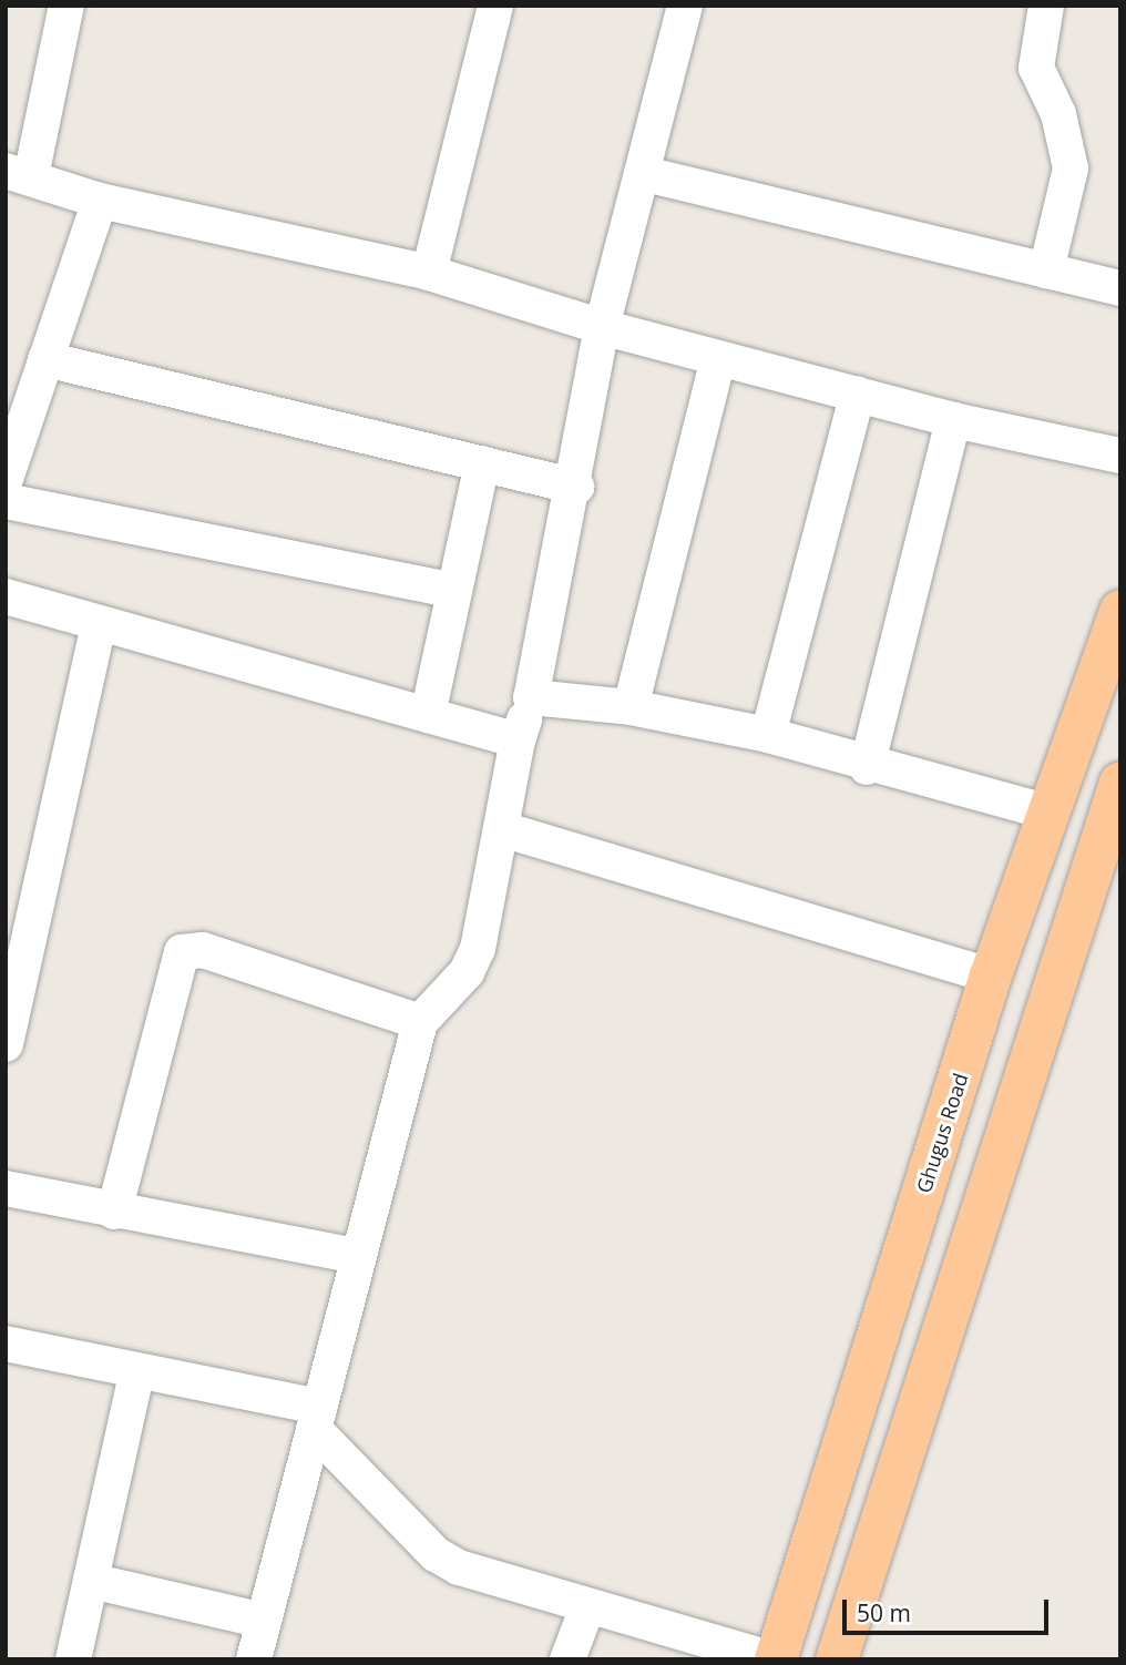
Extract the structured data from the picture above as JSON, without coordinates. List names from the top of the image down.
{
  "streets": {
    "main road": ["Ghugus Road"]
  },
  "scale_bar": "50 m"
}
